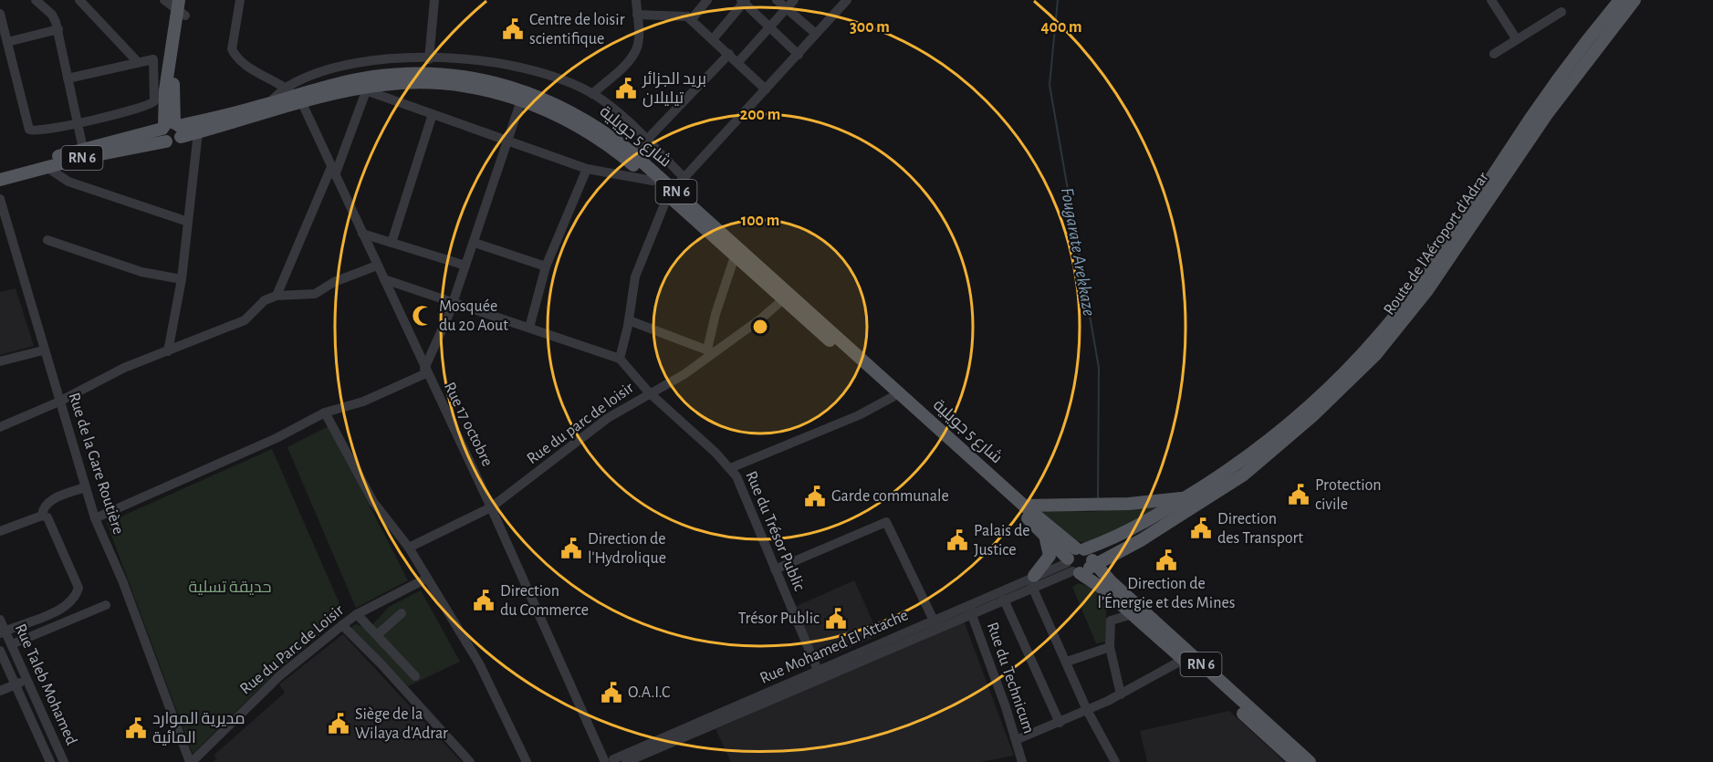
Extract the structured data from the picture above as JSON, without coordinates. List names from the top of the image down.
{
  "streets": {
    "main road": ["شارع 5 جويلية", "RN 6", "Route de l'Aéroport d'Adrar"],
    "street": [
      "Rue du parc de loisir",
      "Rue 17 octobre",
      "Rue de la Gare Routière",
      "Rue du Trésor Public",
      "Rue Mohamed El Attache",
      "Rue du Parc de Loisir",
      "Rue du Technicum",
      "Rue Taleb Mohamed"
    ]
  },
  "crossings": [
    ["شارع 5 جويلية", "RN 6"],
    ["شارع 5 جويلية", "Route de l'Aéroport d'Adrar"],
    ["شارع 5 جويلية", "Rue du parc de loisir"],
    ["شارع 5 جويلية", "Rue 17 octobre"],
    ["شارع 5 جويلية", "Rue Mohamed El Attache"],
    ["RN 6", "Route de l'Aéroport d'Adrar"],
    ["RN 6", "Rue Mohamed El Attache"],
    ["Route de l'Aéroport d'Adrar", "Rue Mohamed El Attache"],
    ["Rue du parc de loisir", "Rue 17 octobre"],
    ["Rue du parc de loisir", "Rue du Trésor Public"],
    ["Rue 17 octobre", "Rue Mohamed El Attache"],
    ["Rue de la Gare Routière", "Rue du Parc de Loisir"],
    ["Rue du Trésor Public", "Rue Mohamed El Attache"],
    ["Rue Mohamed El Attache", "Rue du Technicum"]
  ],
  "water": ["Fougarate Arekkaze"],
  "parks": ["حديقة تسلية"],
  "places": {
    "public building": [
      "Centre de loisir scientifique",
      "بريد الجزائر تيليلان",
      "Protection civile",
      "Garde communale",
      "Direction des Transport",
      "Palais de Justice",
      "Direction de l'Hydrolique",
      "Direction de l’Énergie et des Mines",
      "Direction du Commerce",
      "Trésor Public",
      "O.A.I.C",
      "Siège de la Wilaya d'Adrar",
      "مديرية الموارد المائية"
    ],
    "mosque": ["Mosquée du 20 Aout"]
  },
  "rings": [
    "400 m",
    "300 m",
    "200 m",
    "100 m"
  ]
}
